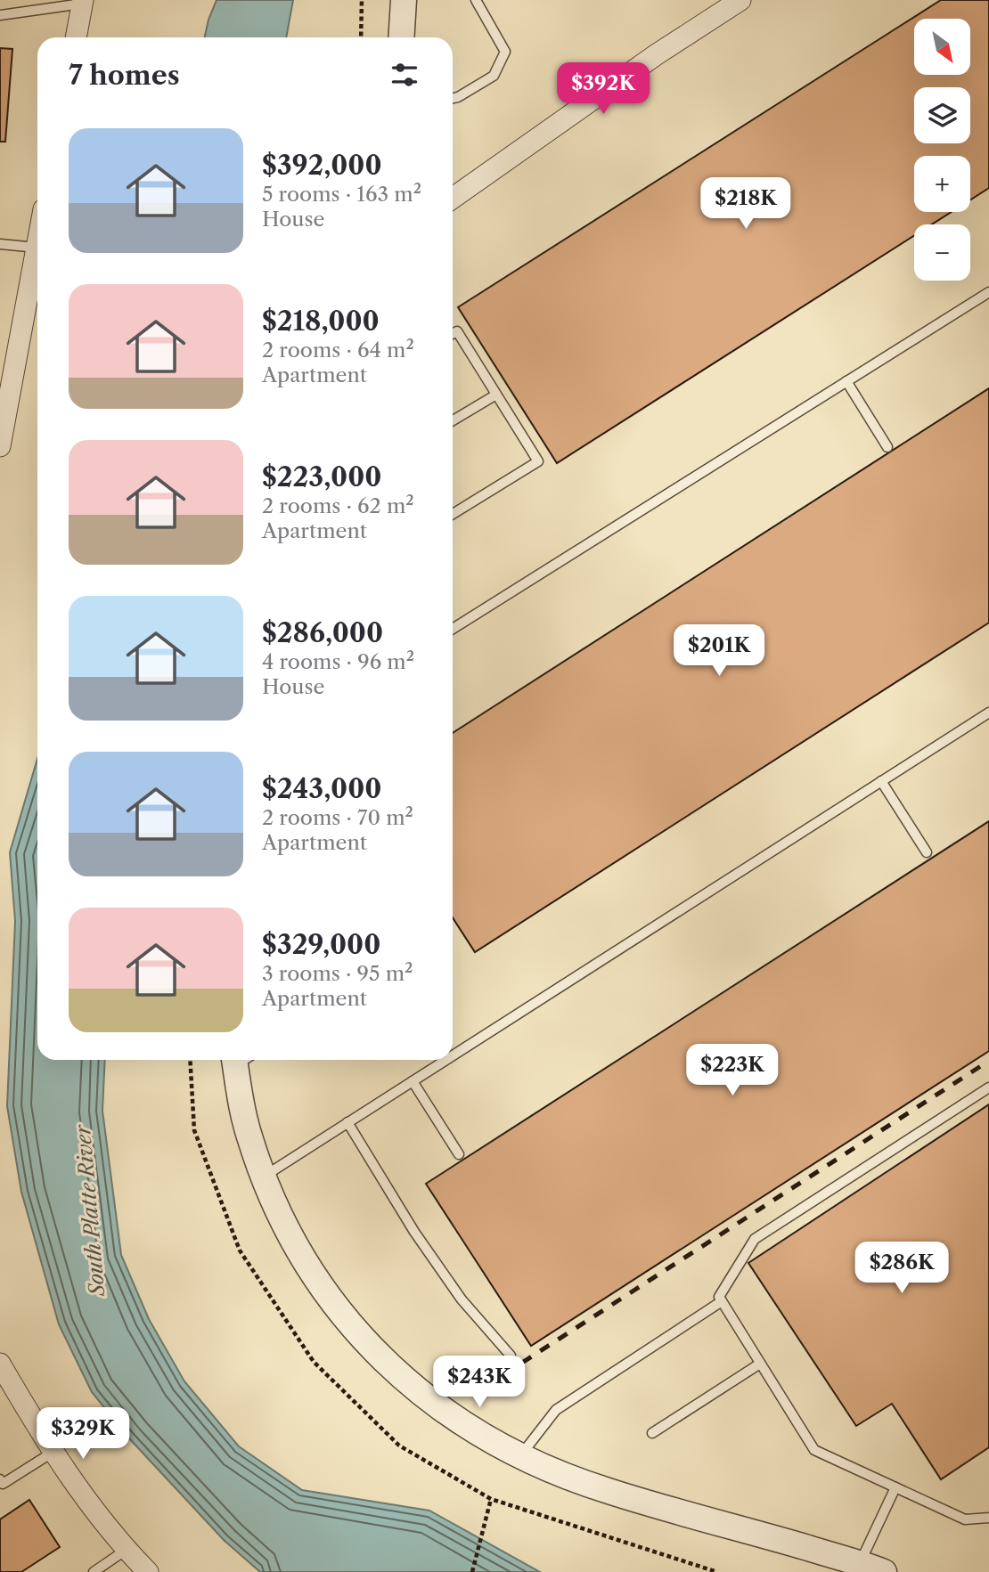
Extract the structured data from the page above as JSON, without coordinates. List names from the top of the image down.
{
  "water": ["South Platte River"],
  "north": "bottom right",
  "page": {
    "map_buttons": ["+", "−"],
    "heading": "7 homes",
    "price": [
      "$392K",
      "$218K",
      "$201K",
      "$223K",
      "$286K",
      "$243K",
      "$329K"
    ],
    "list": [
      {
        "name": "$392,000",
        "note": "5 rooms · 163 m² · House"
      },
      {
        "name": "$218,000",
        "note": "2 rooms · 64 m² · Apartment"
      },
      {
        "name": "$223,000",
        "note": "2 rooms · 62 m² · Apartment"
      },
      {
        "name": "$286,000",
        "note": "4 rooms · 96 m² · House"
      },
      {
        "name": "$243,000",
        "note": "2 rooms · 70 m² · Apartment"
      },
      {
        "name": "$329,000",
        "note": "3 rooms · 95 m² · Apartment"
      }
    ]
  }
}
